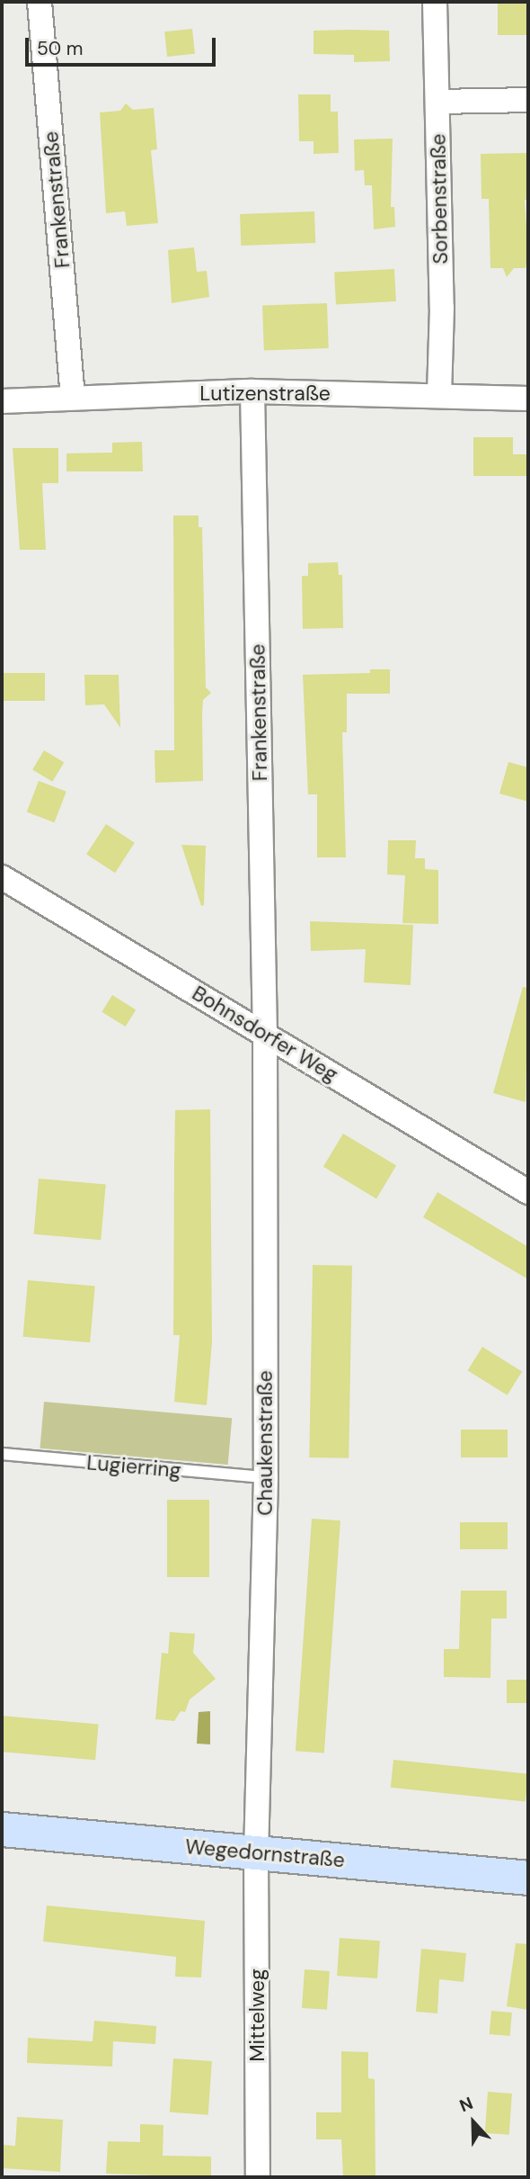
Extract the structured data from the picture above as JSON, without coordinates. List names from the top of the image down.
{
  "streets": {
    "street": [
      "Sorbenstraße",
      "Frankenstraße",
      "Lutizenstraße",
      "Bohnsdorfer Weg",
      "Chaukenstraße",
      "Wegedornstraße",
      "Mittelweg"
    ],
    "lane": ["Lugierring"]
  },
  "crossings": [
    ["Sorbenstraße", "Lutizenstraße"],
    ["Frankenstraße", "Lutizenstraße"],
    ["Frankenstraße", "Bohnsdorfer Weg"],
    ["Frankenstraße", "Chaukenstraße"],
    ["Bohnsdorfer Weg", "Chaukenstraße"],
    ["Chaukenstraße", "Lugierring"],
    ["Chaukenstraße", "Wegedornstraße"],
    ["Chaukenstraße", "Mittelweg"],
    ["Wegedornstraße", "Mittelweg"]
  ],
  "scale_bar": "50 m",
  "north": "top"
}
